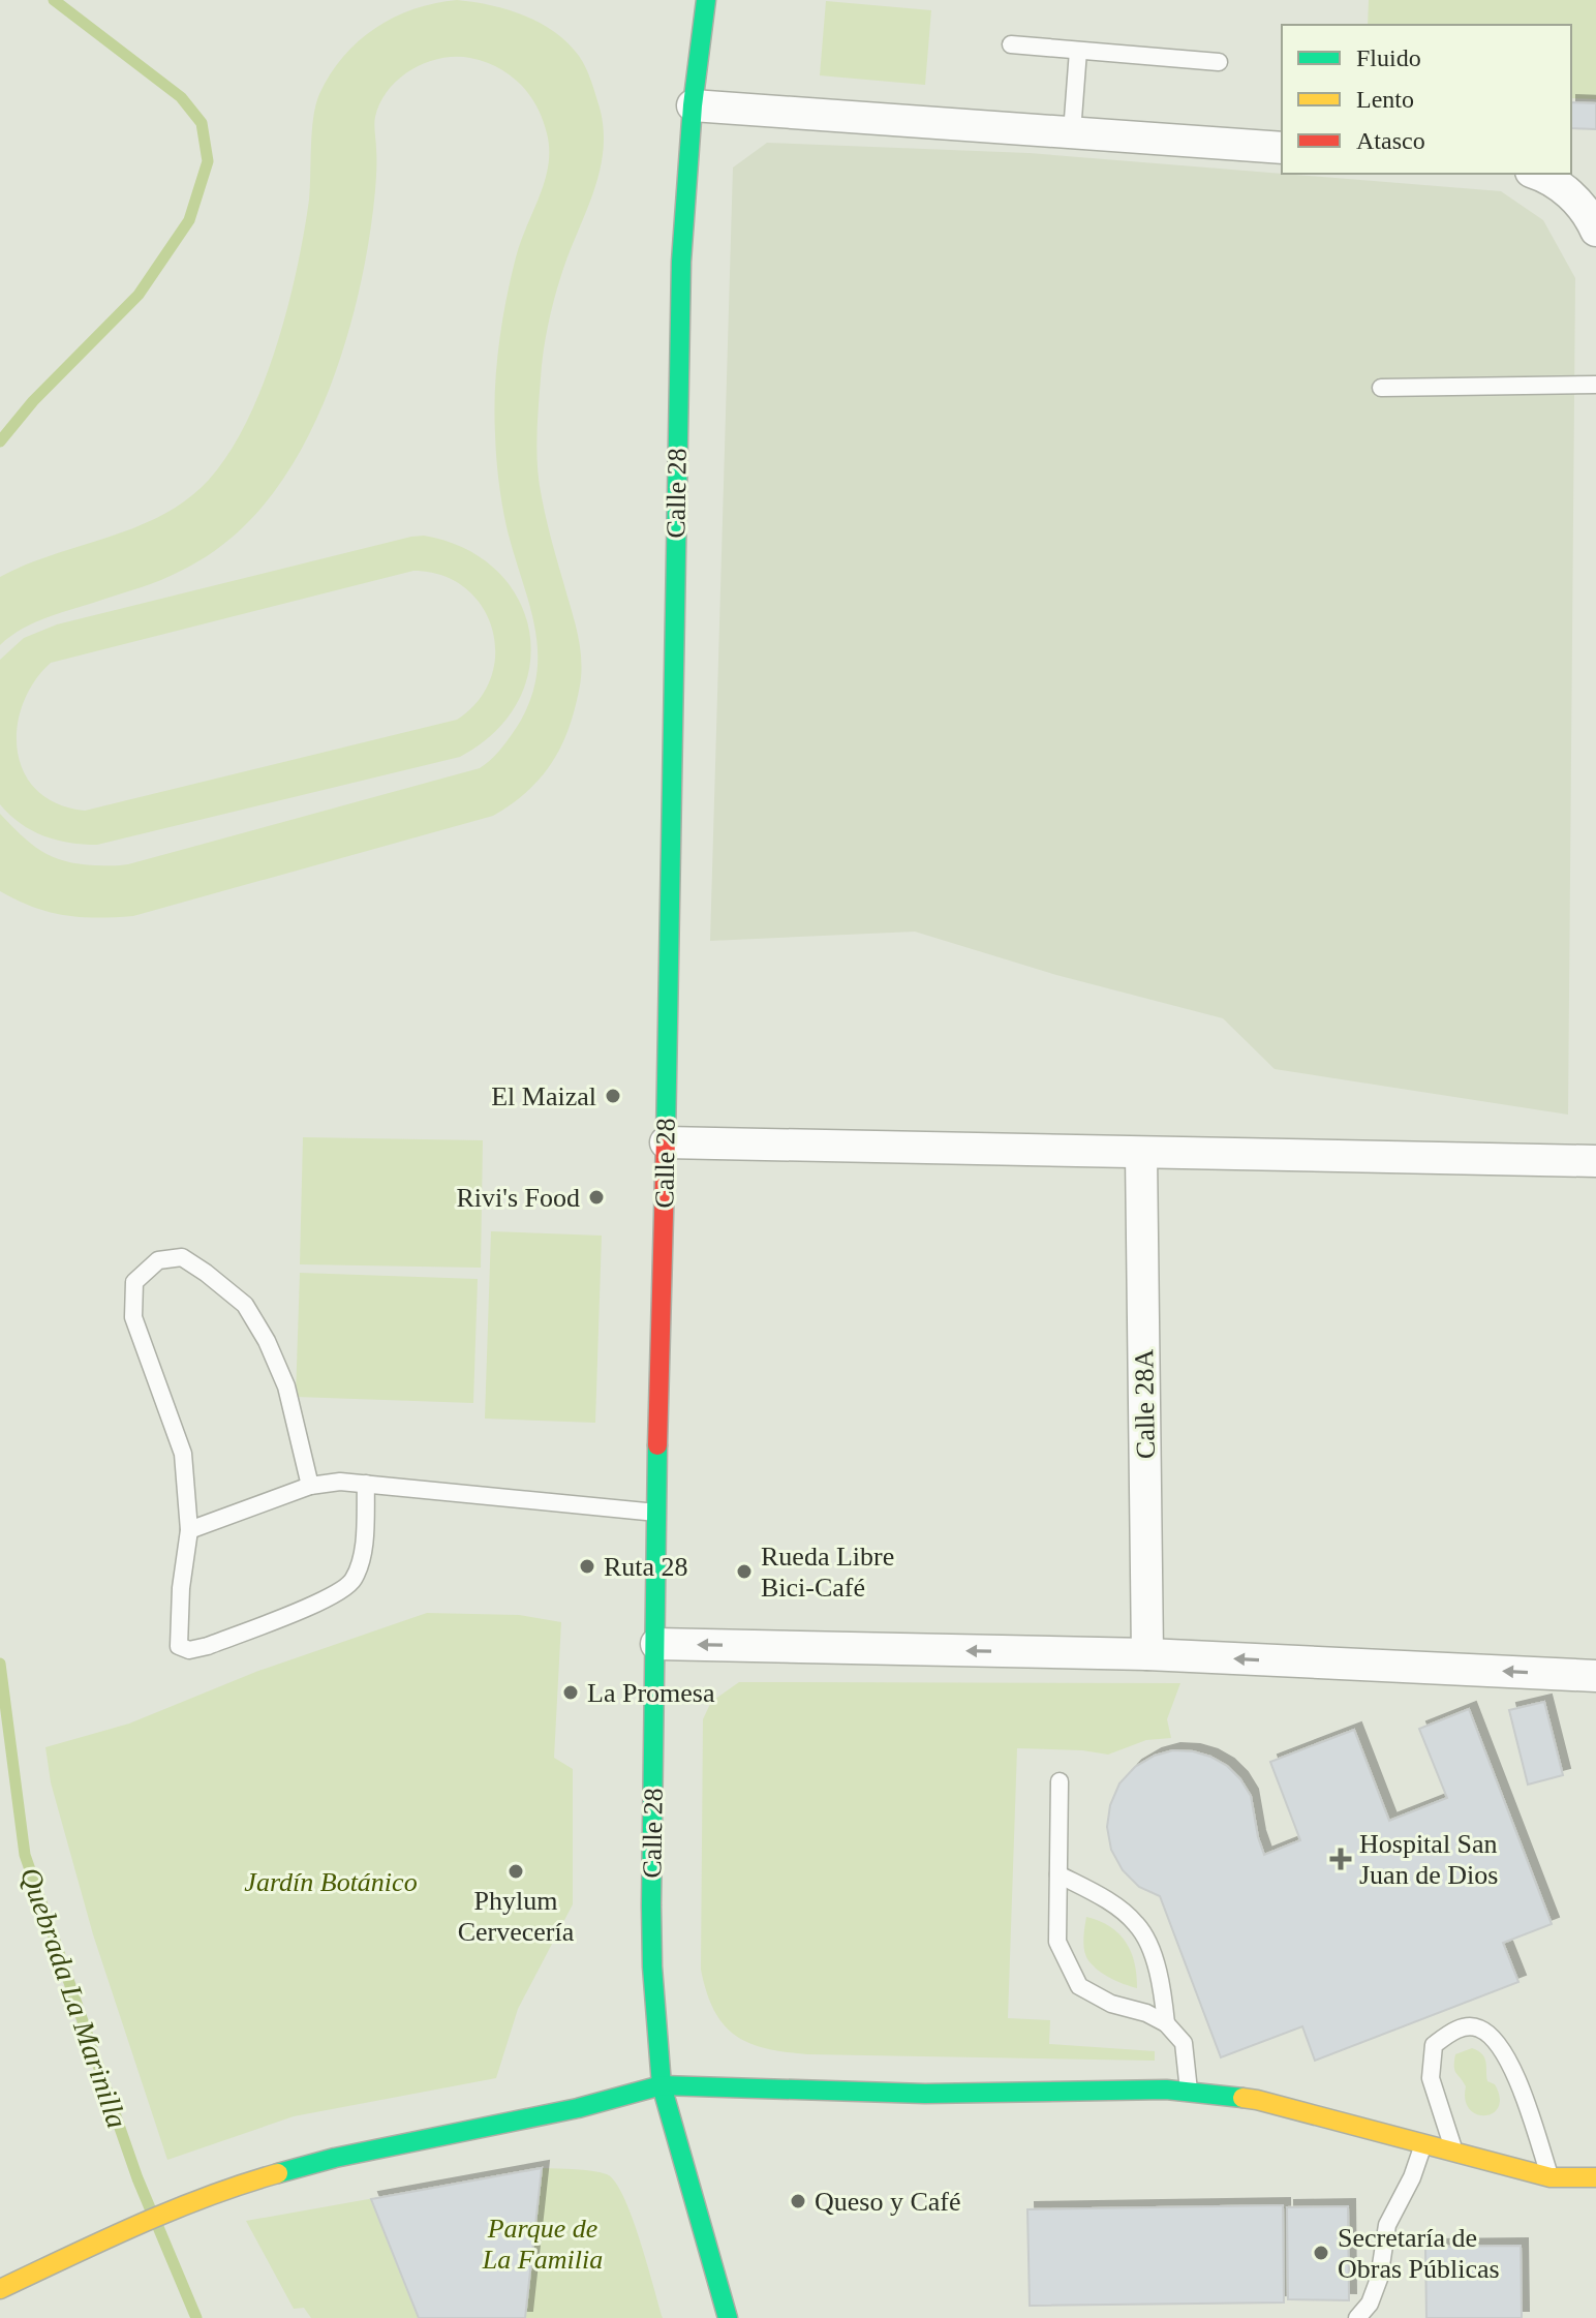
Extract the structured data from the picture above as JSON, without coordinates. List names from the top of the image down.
{
  "streets": {
    "main road": ["Calle 28"],
    "street": ["Calle 28A"]
  },
  "water": ["Quebrada La Marinilla"],
  "parks": ["Jardín Botánico", "Parque de La Familia"],
  "places": {
    "other": [
      "El Maizal",
      "Rivi's Food",
      "Ruta 28",
      "Rueda Libre Bici-Café",
      "La Promesa",
      "Phylum Cervecería",
      "Queso y Café",
      "Secretaría de Obras Públicas"
    ],
    "health": ["Hospital San Juan de Dios"]
  },
  "legend": ["Fluido", "Lento", "Atasco"]
}
